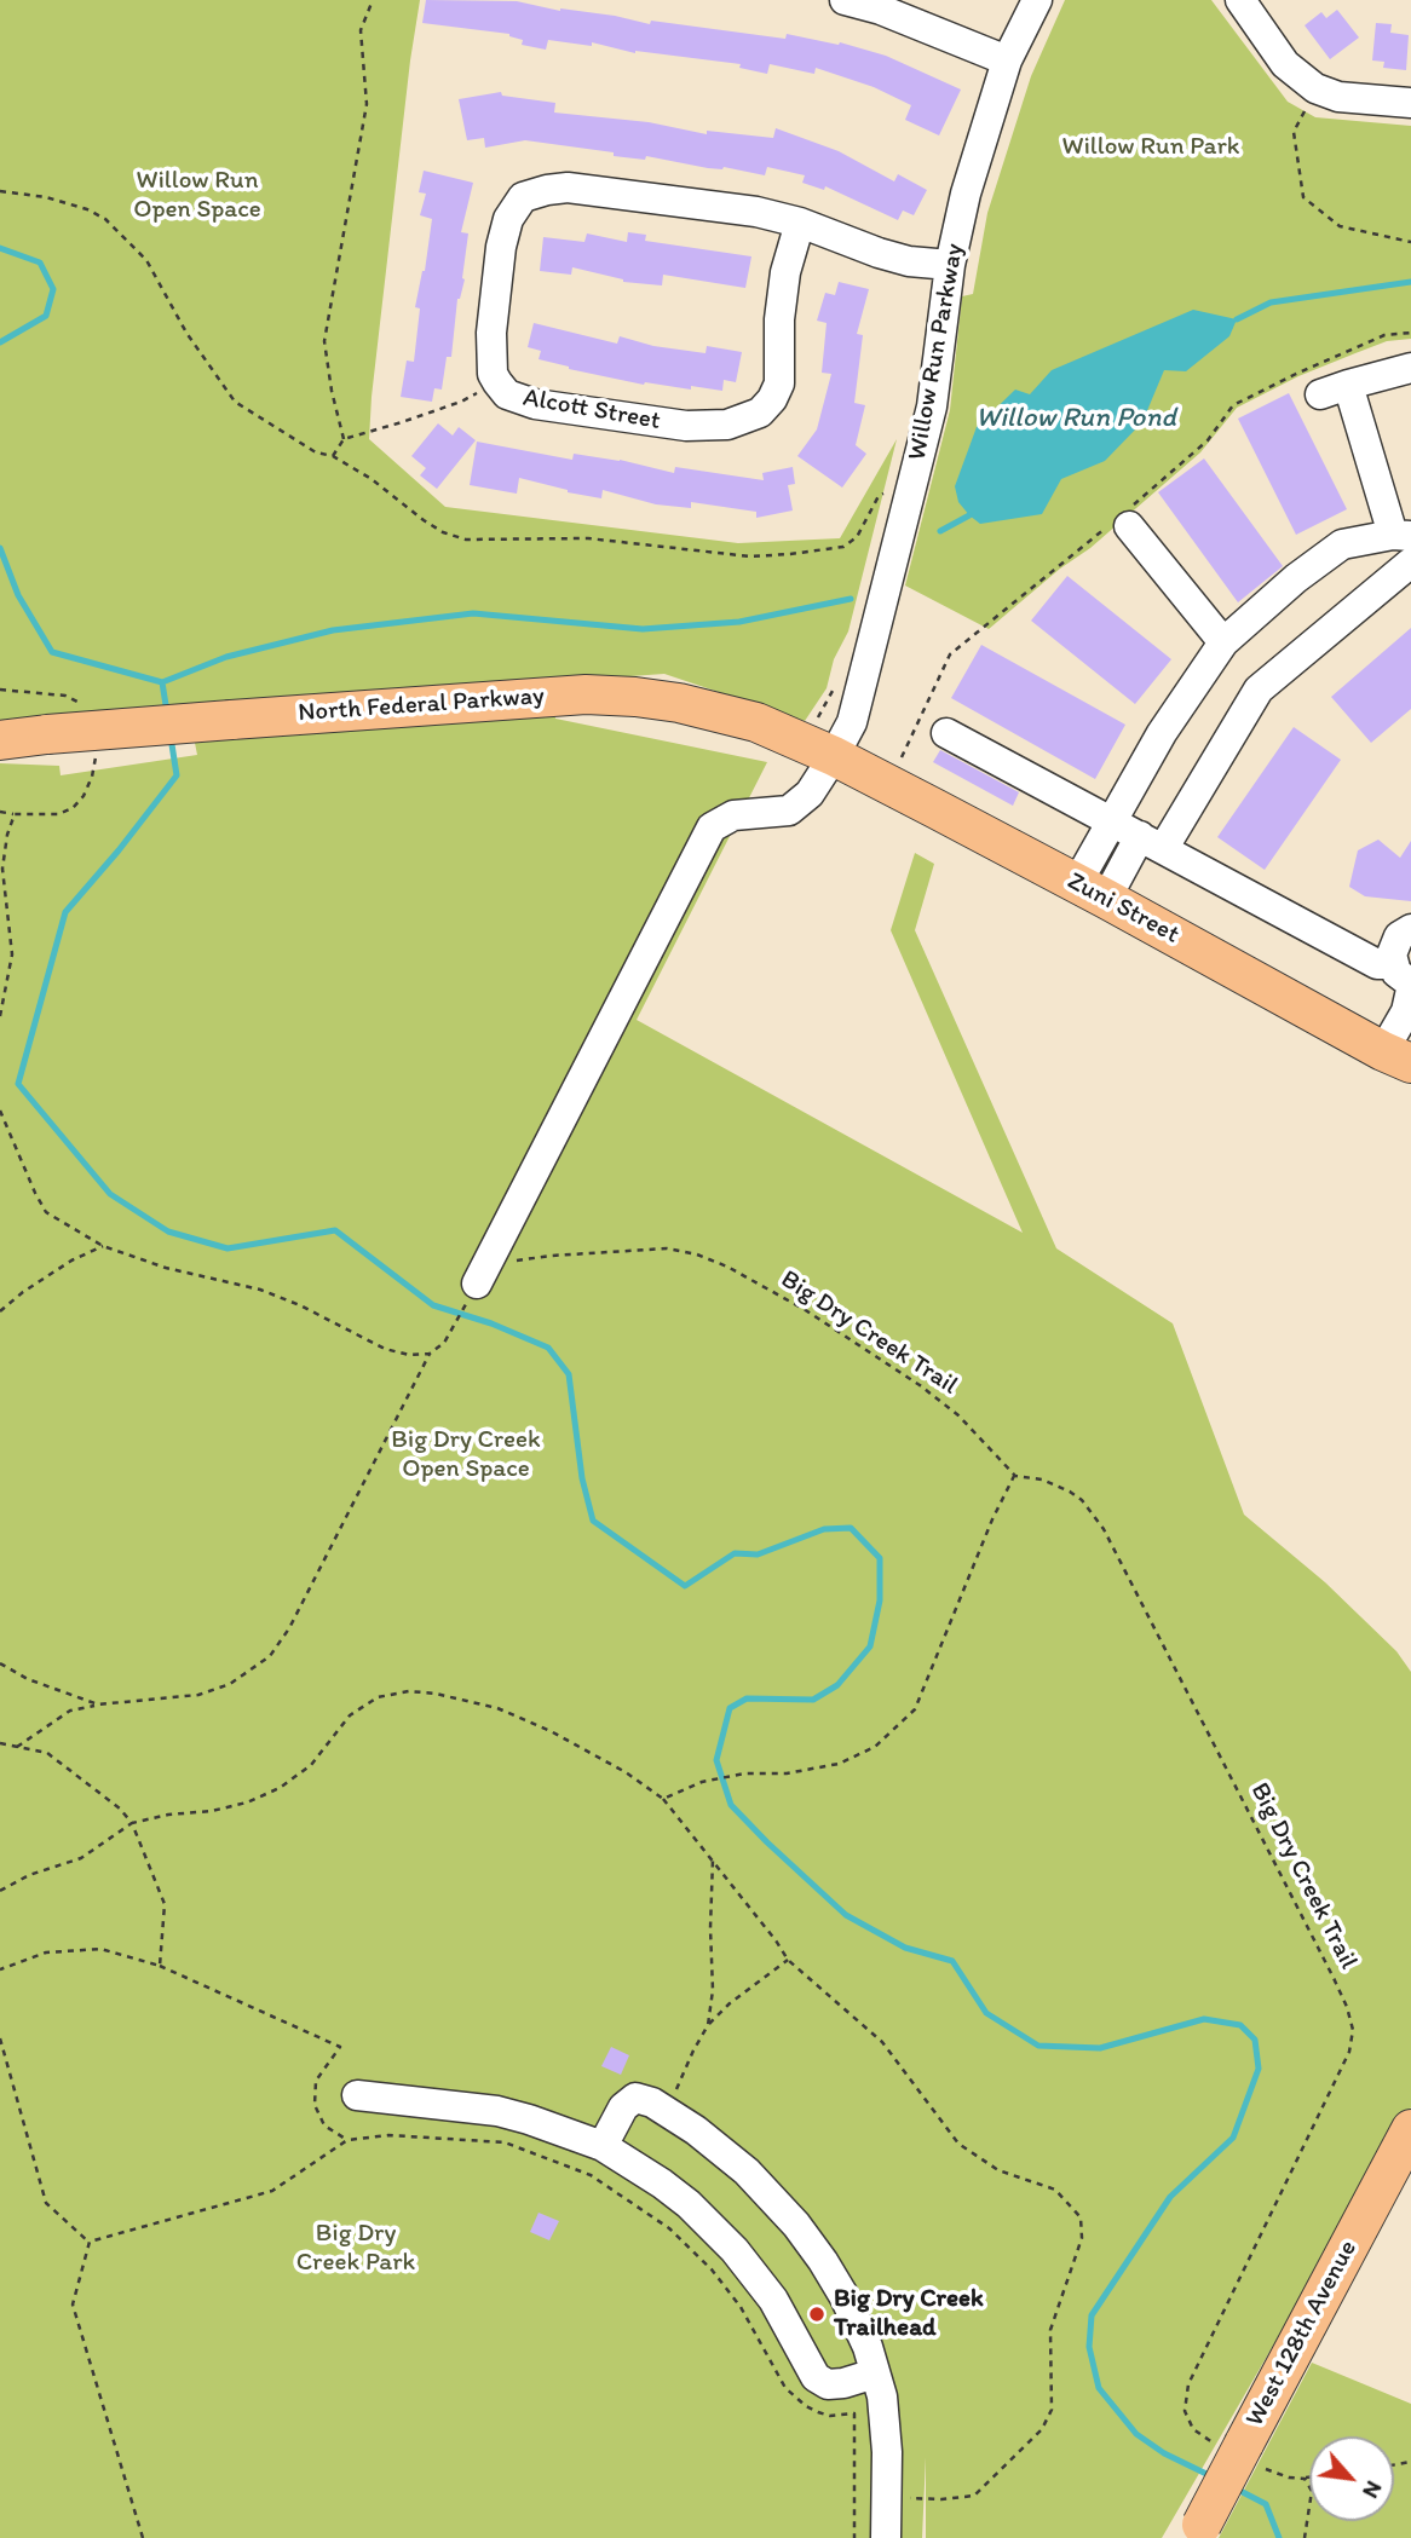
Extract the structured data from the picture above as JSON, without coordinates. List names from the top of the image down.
{
  "streets": {
    "main road": ["North Federal Parkway", "Zuni Street", "West 128th Avenue"],
    "street": ["Willow Run Parkway", "Alcott Street"],
    "path": ["Big Dry Creek Trail"]
  },
  "crossings": [
    ["Willow Run Parkway", "Alcott Street"],
    ["Willow Run Parkway", "North Federal Parkway"],
    ["Willow Run Parkway", "Zuni Street"],
    ["North Federal Parkway", "Zuni Street"],
    ["Big Dry Creek Trail", "West 128th Avenue"]
  ],
  "water": ["Willow Run Pond"],
  "parks": [
    "Willow Run Park",
    "Willow Run Open Space",
    "Big Dry Creek Open Space",
    "Big Dry Creek Park"
  ],
  "places": ["Big Dry Creek Trailhead"],
  "north": "bottom right"
}
